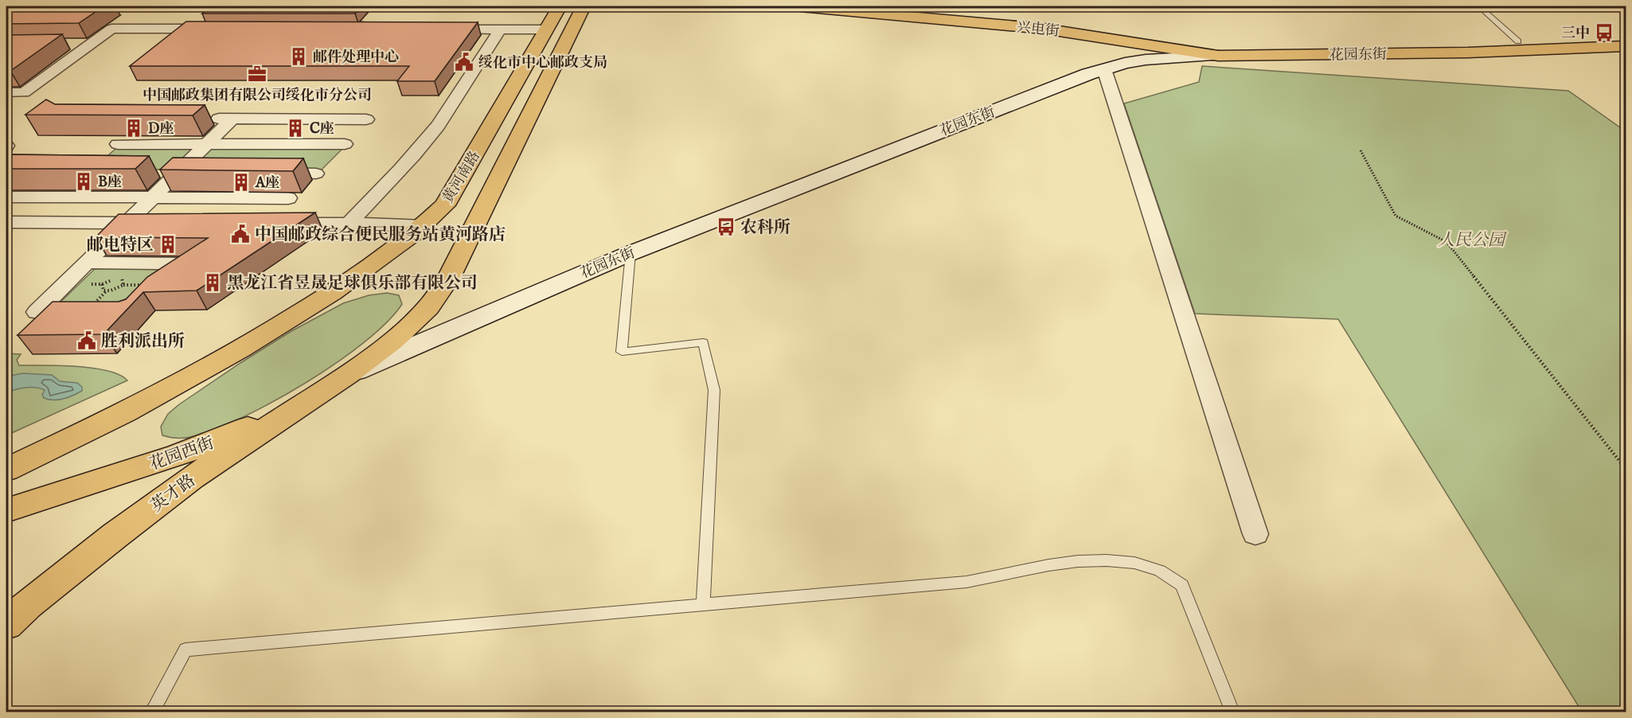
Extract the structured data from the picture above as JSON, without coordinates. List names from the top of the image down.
{
  "streets": {
    "main road": [
      "兴电街",
      "花园东街",
      "黄河南路",
      "花园西街",
      "英才路"
    ]
  },
  "crossings": [
    ["兴电街", "花园东街"],
    ["花园东街", "黄河南路"],
    ["花园东街", "花园西街"],
    ["花园东街", "英才路"],
    ["黄河南路", "花园西街"],
    ["黄河南路", "英才路"],
    ["花园西街", "英才路"]
  ],
  "parks": ["人民公园"],
  "places": {
    "bus stop": ["三中", "农科所"],
    "building": [
      "邮件处理中心",
      "D座",
      "C座",
      "B座",
      "A座",
      "邮电特区",
      "黑龙江省昱晟足球俱乐部有限公司"
    ],
    "public building": ["绥化市中心邮政支局", "中国邮政综合便民服务站黄河路店", "胜利派出所"],
    "office": ["中国邮政集团有限公司绥化市分公司"]
  }
}
